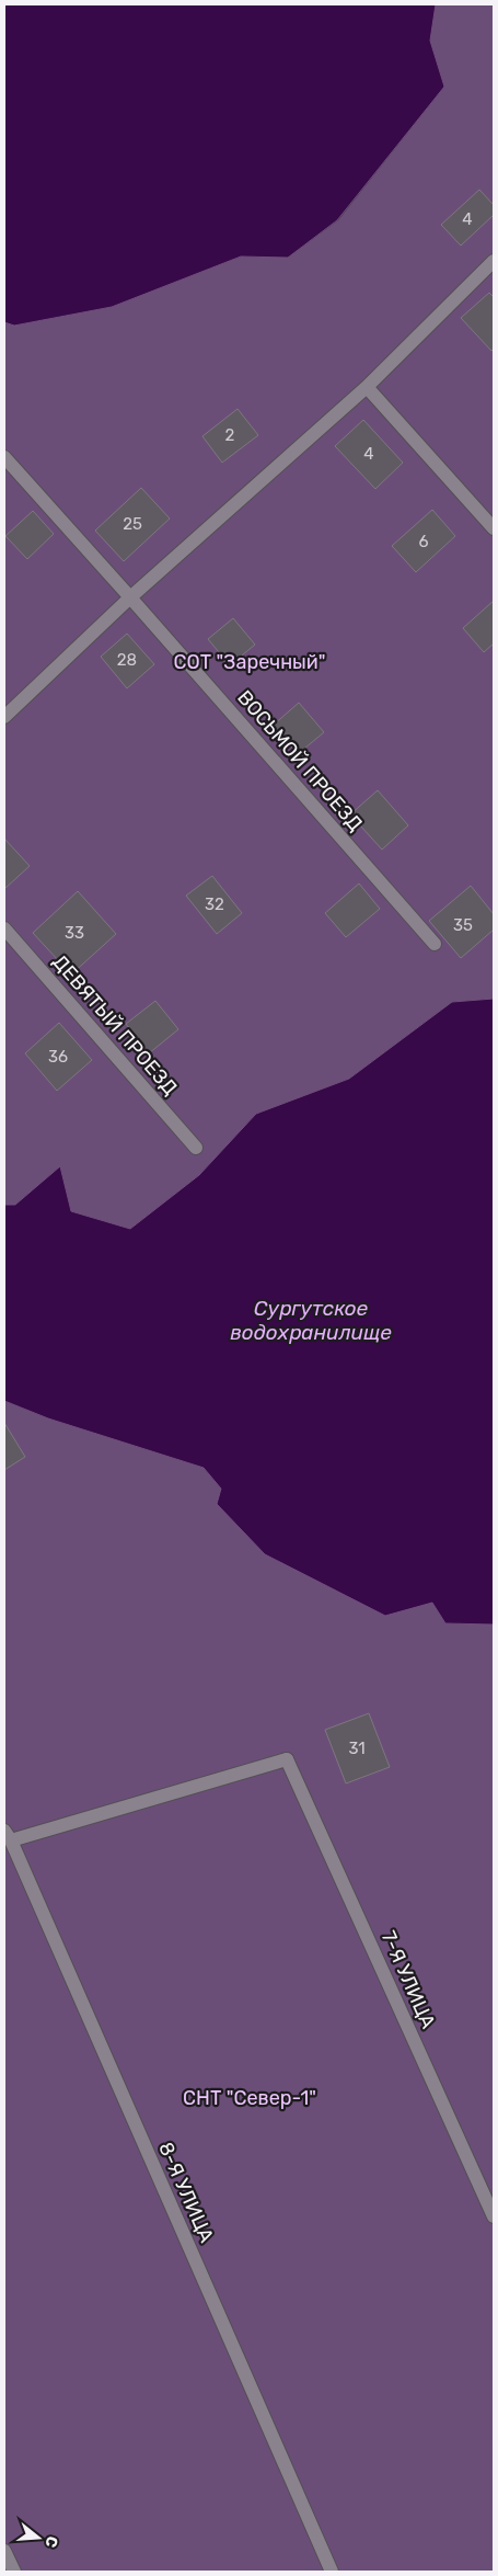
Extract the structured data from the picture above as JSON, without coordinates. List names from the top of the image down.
{
  "streets": {
    "street": [
      "ВОСЬМОЙ ПРОЕЗД",
      "ДЕВЯТЫЙ ПРОЕЗД",
      "7-Я УЛИЦА",
      "8-Я УЛИЦА"
    ]
  },
  "crossings": [
    ["7-Я УЛИЦА", "8-Я УЛИЦА"]
  ],
  "water": ["Сургутское водохранилище"],
  "parks": ["СОТ \"Заречный\"", "СНТ \"Север-1\""],
  "house_numbers": [
    "4",
    "2",
    "4",
    "25",
    "6",
    "28",
    "32",
    "35",
    "33",
    "36",
    "31"
  ],
  "north": "right"
}
